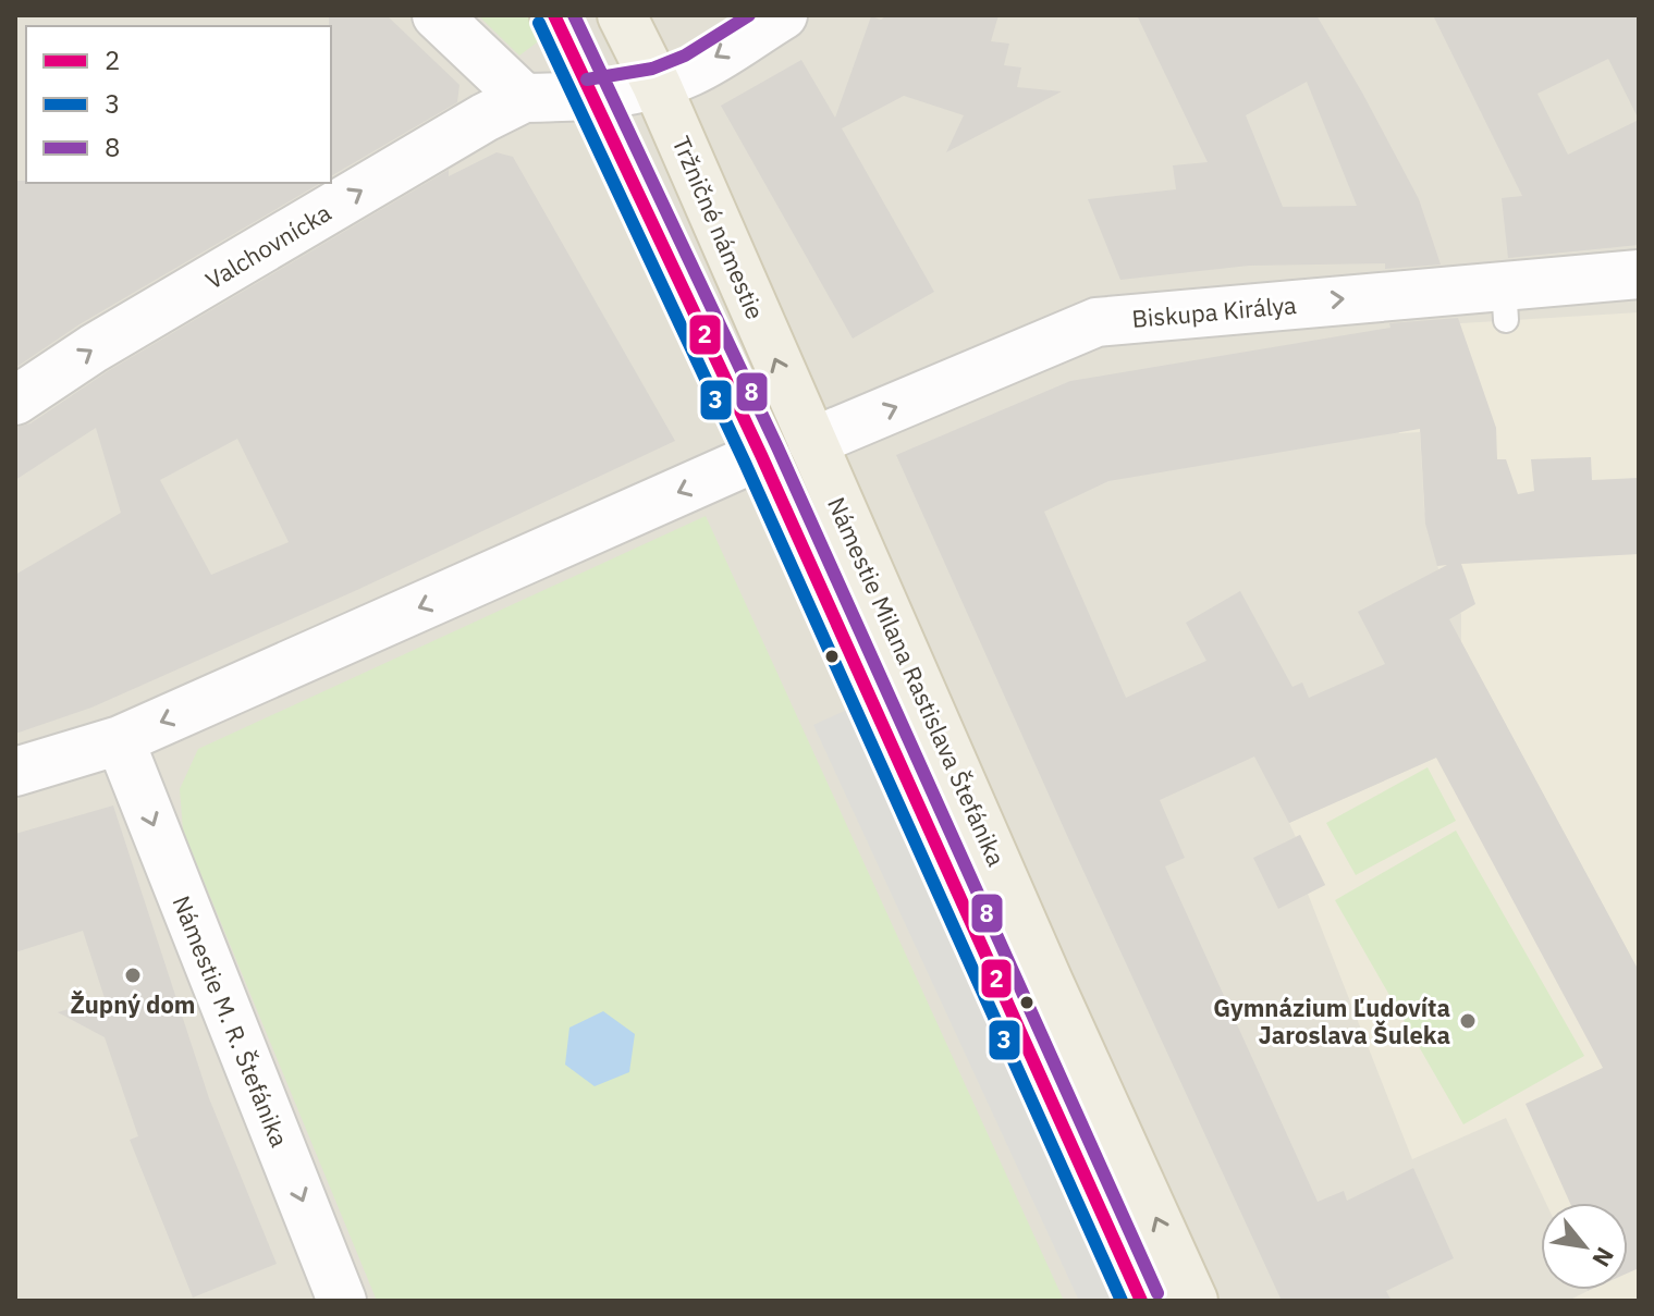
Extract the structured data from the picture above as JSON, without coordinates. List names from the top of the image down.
{
  "streets": {
    "main road": ["Tržničné námestie", "Námestie Milana Rastislava Štefánika"],
    "street": ["Valchovnícka", "Biskupa Királya", "Námestie M. R. Štefánika"]
  },
  "crossings": [
    ["Tržničné námestie", "Biskupa Királya"],
    ["Tržničné námestie", "Námestie Milana Rastislava Štefánika"],
    ["Biskupa Királya", "Námestie Milana Rastislava Štefánika"]
  ],
  "one_way": ["Biskupa Királya", "Námestie M. R. Štefánika"],
  "places": ["Župný dom", "Gymnázium Ľudovíta Jaroslava Šuleka"],
  "lines": ["transit line 2", "transit line 8", "transit line 3"],
  "legend": ["2", "3", "8"],
  "north": "bottom right"
}
